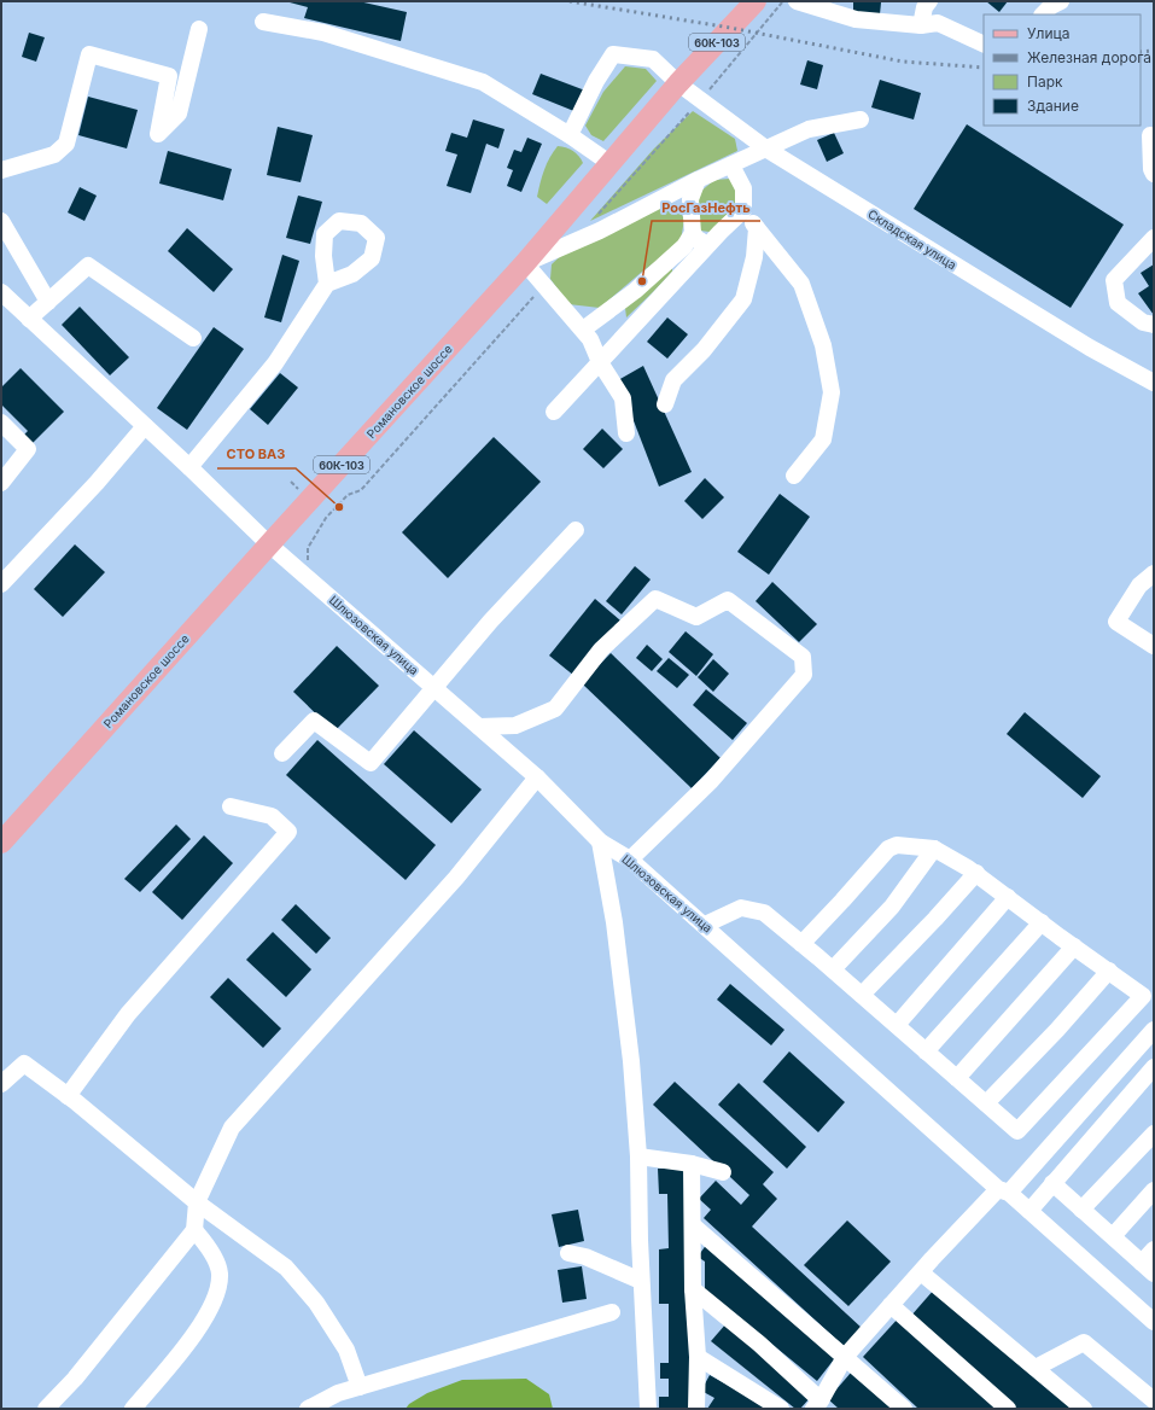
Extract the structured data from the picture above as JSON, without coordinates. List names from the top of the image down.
{
  "streets": {
    "main road": ["60К-103", "Романовское шоссе"],
    "street": ["Складская улица", "Шлюзовская улица"]
  },
  "crossings": [
    ["Складская улица", "Романовское шоссе"],
    ["Романовское шоссе", "Шлюзовская улица"]
  ],
  "places": ["РосГазНефть", "СТО ВАЗ"],
  "legend": [
    "Улица",
    "Железная дорога",
    "Парк",
    "Здание"
  ]
}
